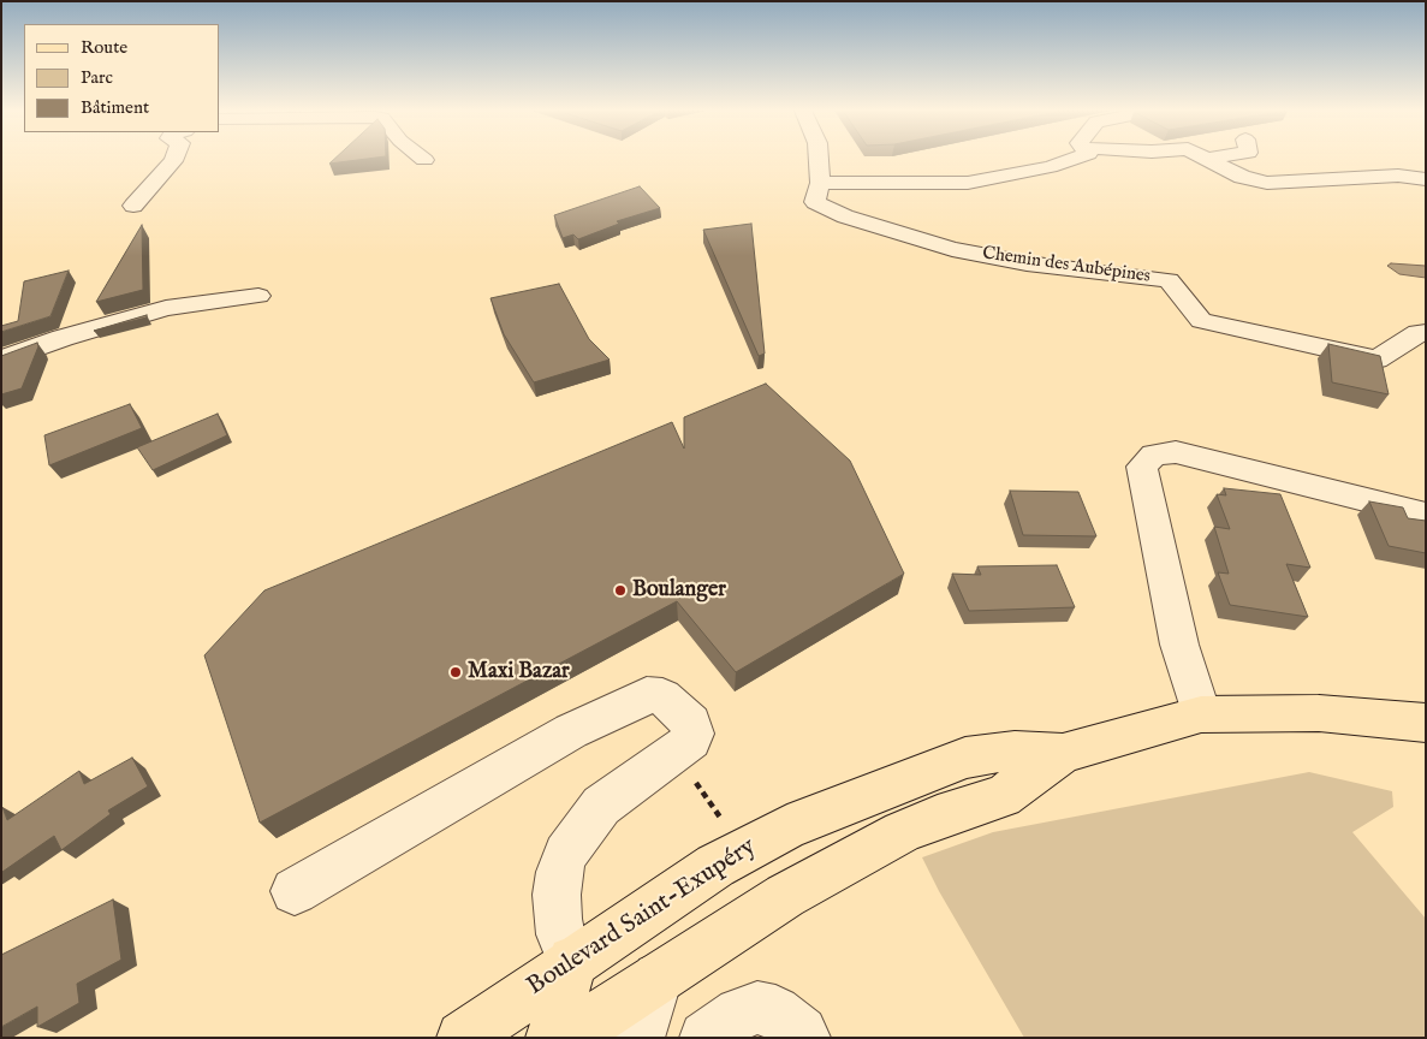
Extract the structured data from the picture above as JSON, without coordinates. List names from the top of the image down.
{
  "streets": {
    "main road": ["Boulevard Saint-Exupéry"],
    "street": ["Chemin des Aubépines"]
  },
  "places": ["Boulanger", "Maxi Bazar"],
  "legend": ["Route", "Parc", "Bâtiment"]
}
